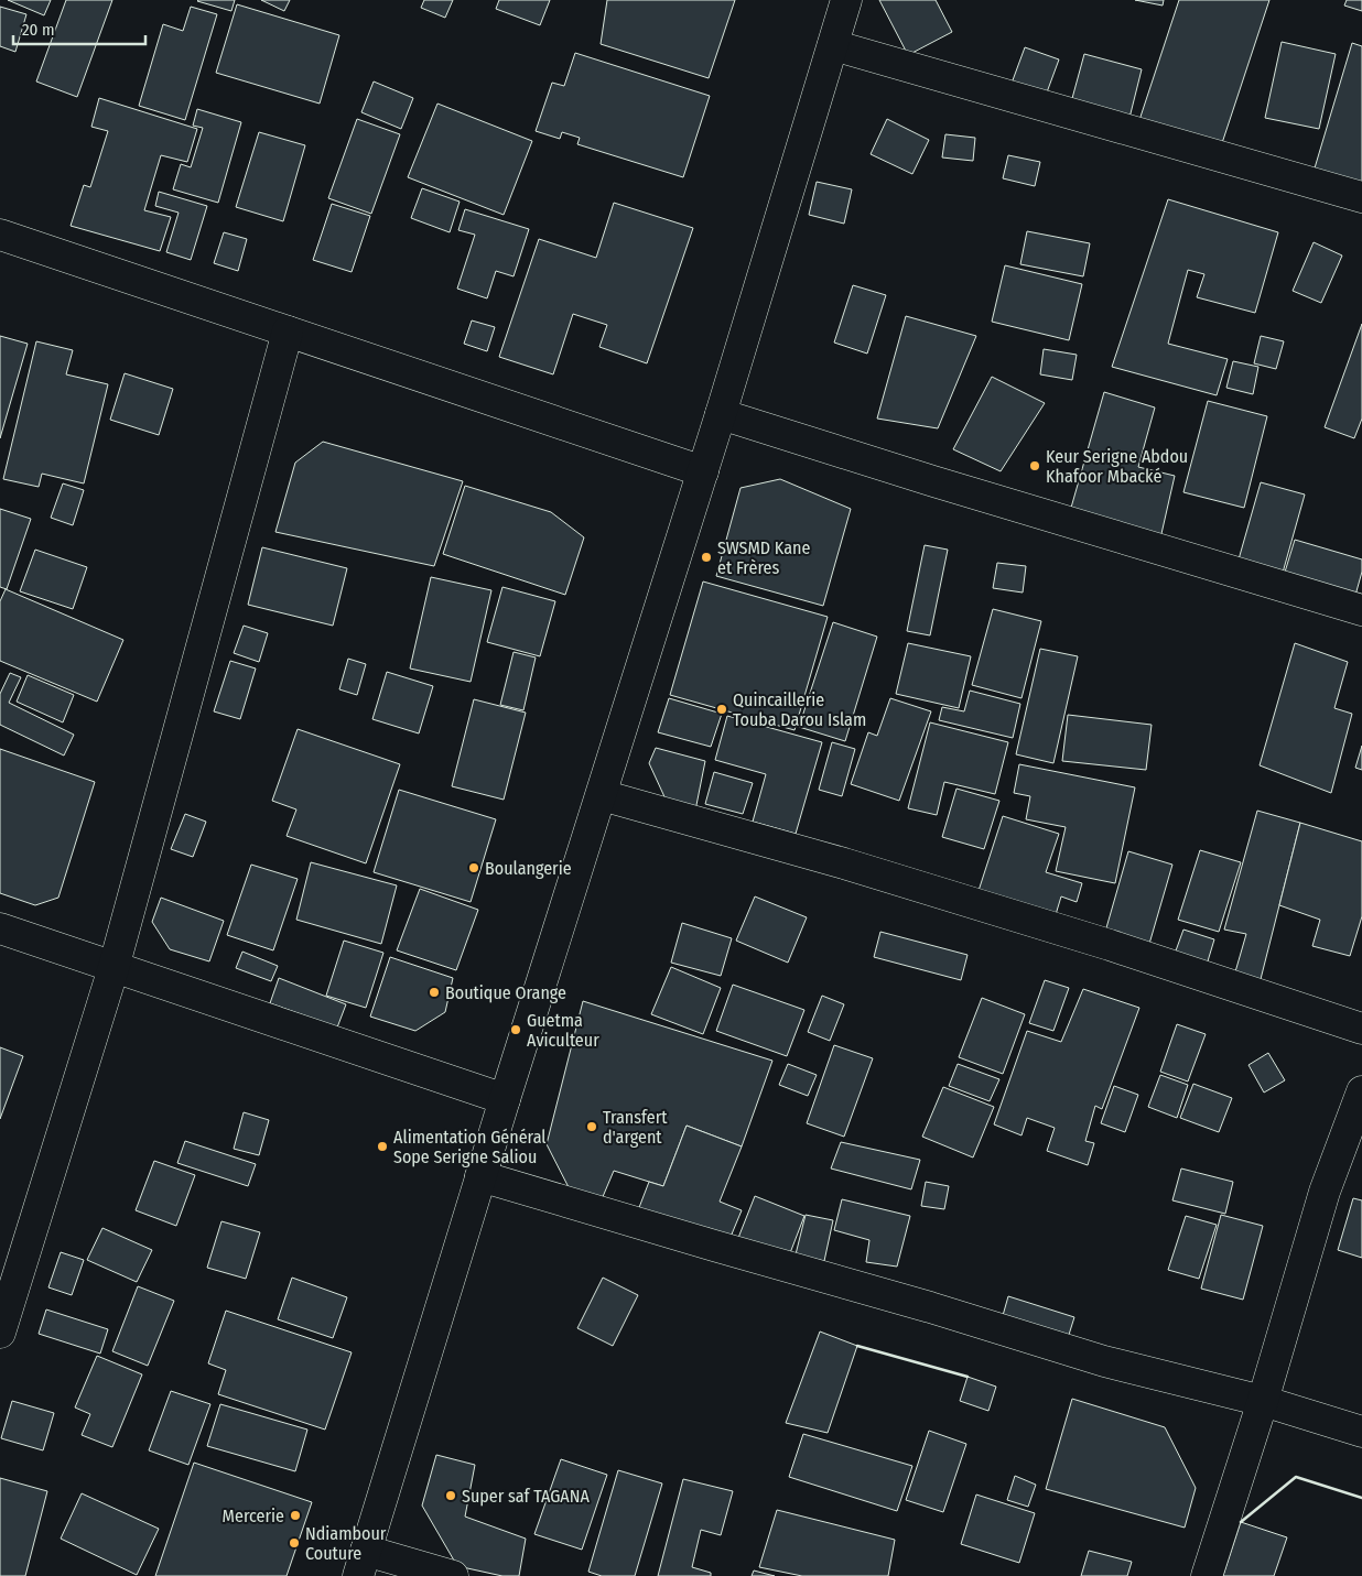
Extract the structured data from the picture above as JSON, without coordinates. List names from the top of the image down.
{
  "places": [
    "Keur Serigne Abdou Khafoor Mbacké",
    "SWSMD Kane et Frères",
    "Quincaillerie Touba Darou Islam",
    "Boulangerie",
    "Boutique Orange",
    "Guetma Aviculteur",
    "Transfert d'argent",
    "Alimentation Général Sope Serigne Saliou",
    "Super saf TAGANA",
    "Mercerie",
    "Ndiambour Couture"
  ],
  "scale_bar": "20 m"
}
